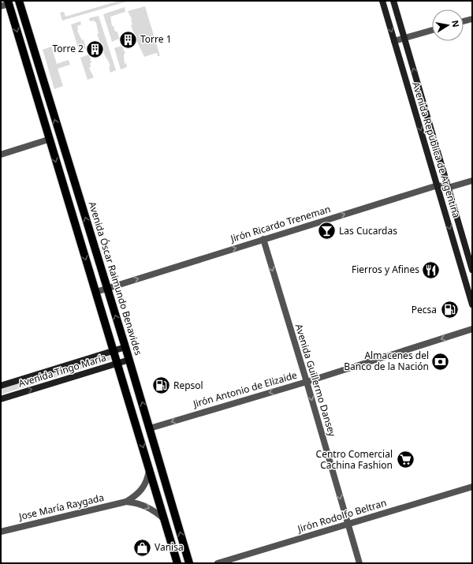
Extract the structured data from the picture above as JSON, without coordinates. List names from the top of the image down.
{
  "streets": {
    "main road": ["Avenida República de Argentina", "Avenida Óscar Raimundo Benavides", "Avenida Tingo María"],
    "street": [
      "Jirón Ricardo Treneman",
      "Avenida Guillermo Dansey",
      "Jirón Antonio de Elizaide",
      "Jose María Raygada",
      "Jirón Rodolfo Beltran"
    ]
  },
  "crossings": [
    ["Avenida República de Argentina", "Jirón Ricardo Treneman"],
    ["Jirón Ricardo Treneman", "Avenida Óscar Raimundo Benavides"],
    ["Jirón Ricardo Treneman", "Avenida Guillermo Dansey"],
    ["Avenida Óscar Raimundo Benavides", "Avenida Tingo María"],
    ["Avenida Óscar Raimundo Benavides", "Jirón Antonio de Elizaide"],
    ["Avenida Guillermo Dansey", "Jirón Antonio de Elizaide"],
    ["Avenida Guillermo Dansey", "Jirón Rodolfo Beltran"]
  ],
  "one_way": ["Jirón Ricardo Treneman", "Avenida Guillermo Dansey", "Jirón Antonio de Elizaide"],
  "places": {
    "building": ["Torre 1", "Torre 2"],
    "bar": ["Las Cucardas"],
    "restaurant": ["Fierros y Afines"],
    "fuel station": ["Pecsa", "Repsol"],
    "bank": ["Almacenes del Banco de la Nación"],
    "supermarket": ["Centro Comercial Cachina Fashion"],
    "shop": ["Vanisa"]
  },
  "north": "right"
}
